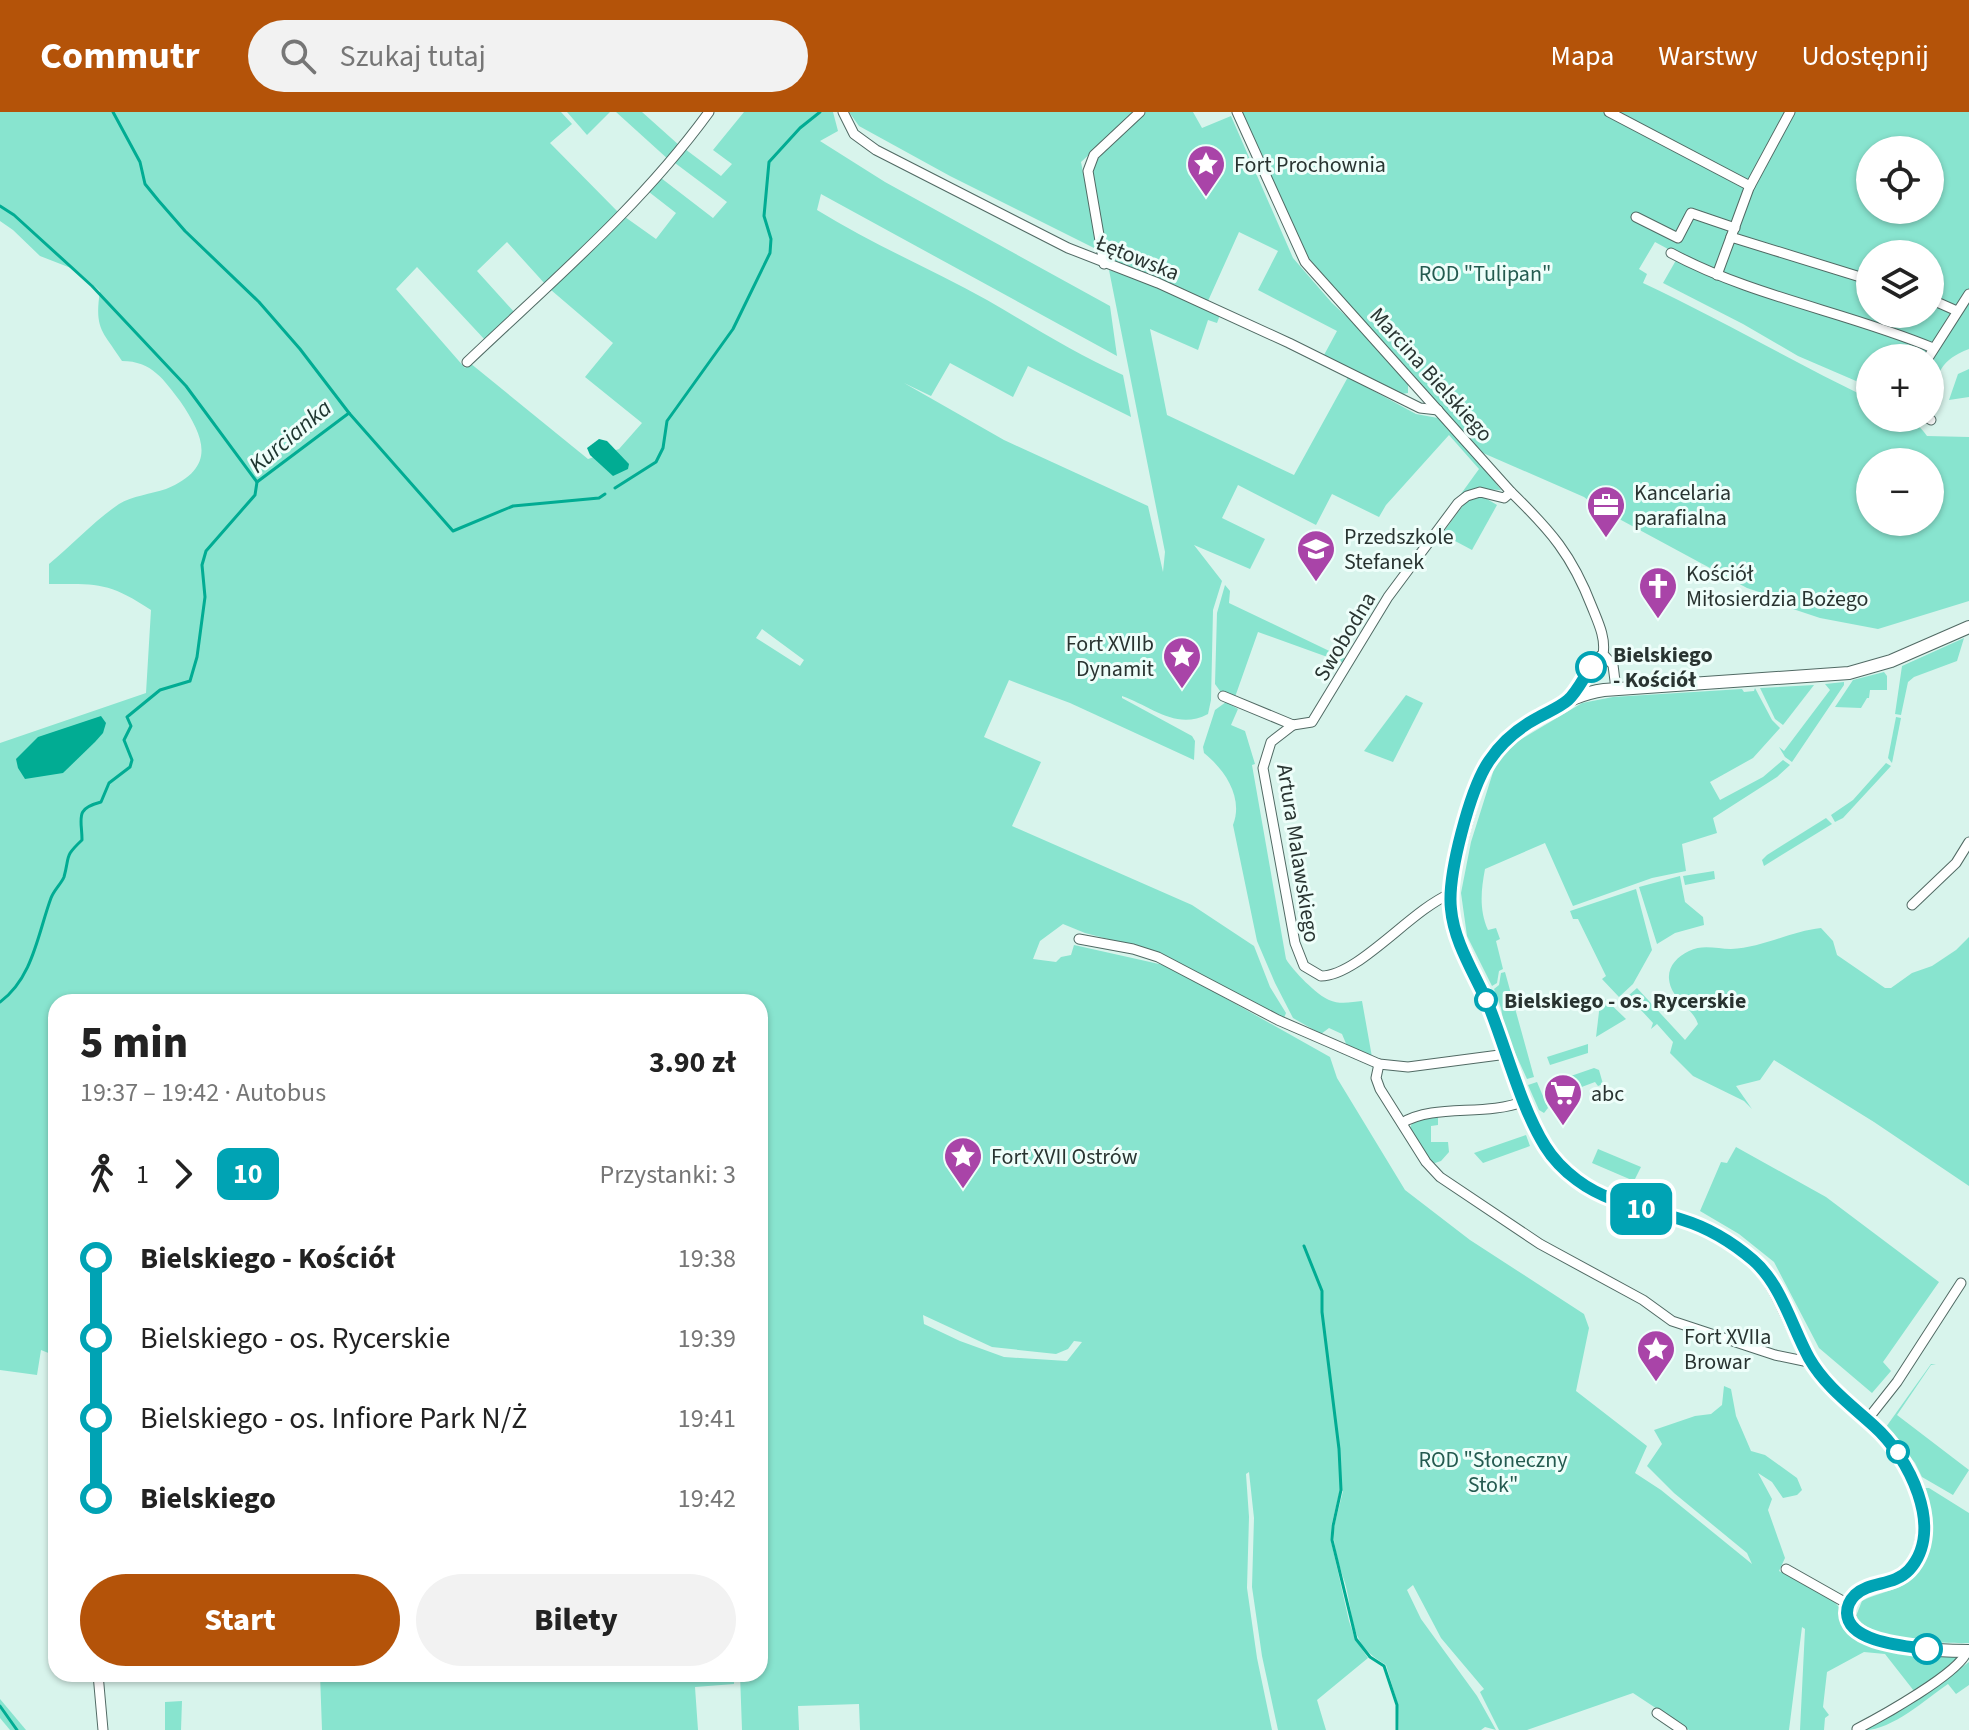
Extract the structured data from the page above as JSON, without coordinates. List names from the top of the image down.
{
  "streets": {
    "street": [
      "Łętowska",
      "Marcina Bielskiego",
      "Swobodna",
      "Artura Malawskiego"
    ]
  },
  "crossings": [
    ["Łętowska", "Marcina Bielskiego"],
    ["Marcina Bielskiego", "Swobodna"],
    ["Swobodna", "Artura Malawskiego"]
  ],
  "water": ["Kurcianka"],
  "parks": ["ROD \"Tulipan\"", "ROD \"Słoneczny Stok\""],
  "places": {
    "place": [
      "Fort Prochownia",
      "Fort XVIIb Dynamit",
      "Fort XVII Ostrów",
      "Fort XVIIa Browar"
    ],
    "office": ["Kancelaria parafialna"],
    "school or university": ["Przedszkole Stefanek"],
    "church": ["Kościół Miłosierdzia Bożego"],
    "other": ["Bielskiego - Kościół", "Bielskiego - os. Rycerskie"],
    "supermarket": ["abc"]
  },
  "lines": ["bus line 10"],
  "page": {
    "header": "Commutr",
    "search": "Szukaj tutaj",
    "nav": ["Mapa", "Warstwy", "Udostępnij"],
    "on_map": "10",
    "map_buttons": ["+", "−"],
    "heading": ["5 min", "19:37 – 19:42 · Autobus", "3.90 zł"],
    "legs": ["1", "10", "Przystanki: 3"],
    "list": [
      {
        "name": "Bielskiego - Kościół",
        "value": "19:38"
      },
      {
        "name": "Bielskiego - os. Rycerskie",
        "value": "19:39"
      },
      {
        "name": "Bielskiego - os. Infiore Park N/Ż",
        "value": "19:41"
      },
      {
        "name": "Bielskiego",
        "value": "19:42"
      }
    ],
    "buttons": ["Start", "Bilety"]
  }
}
